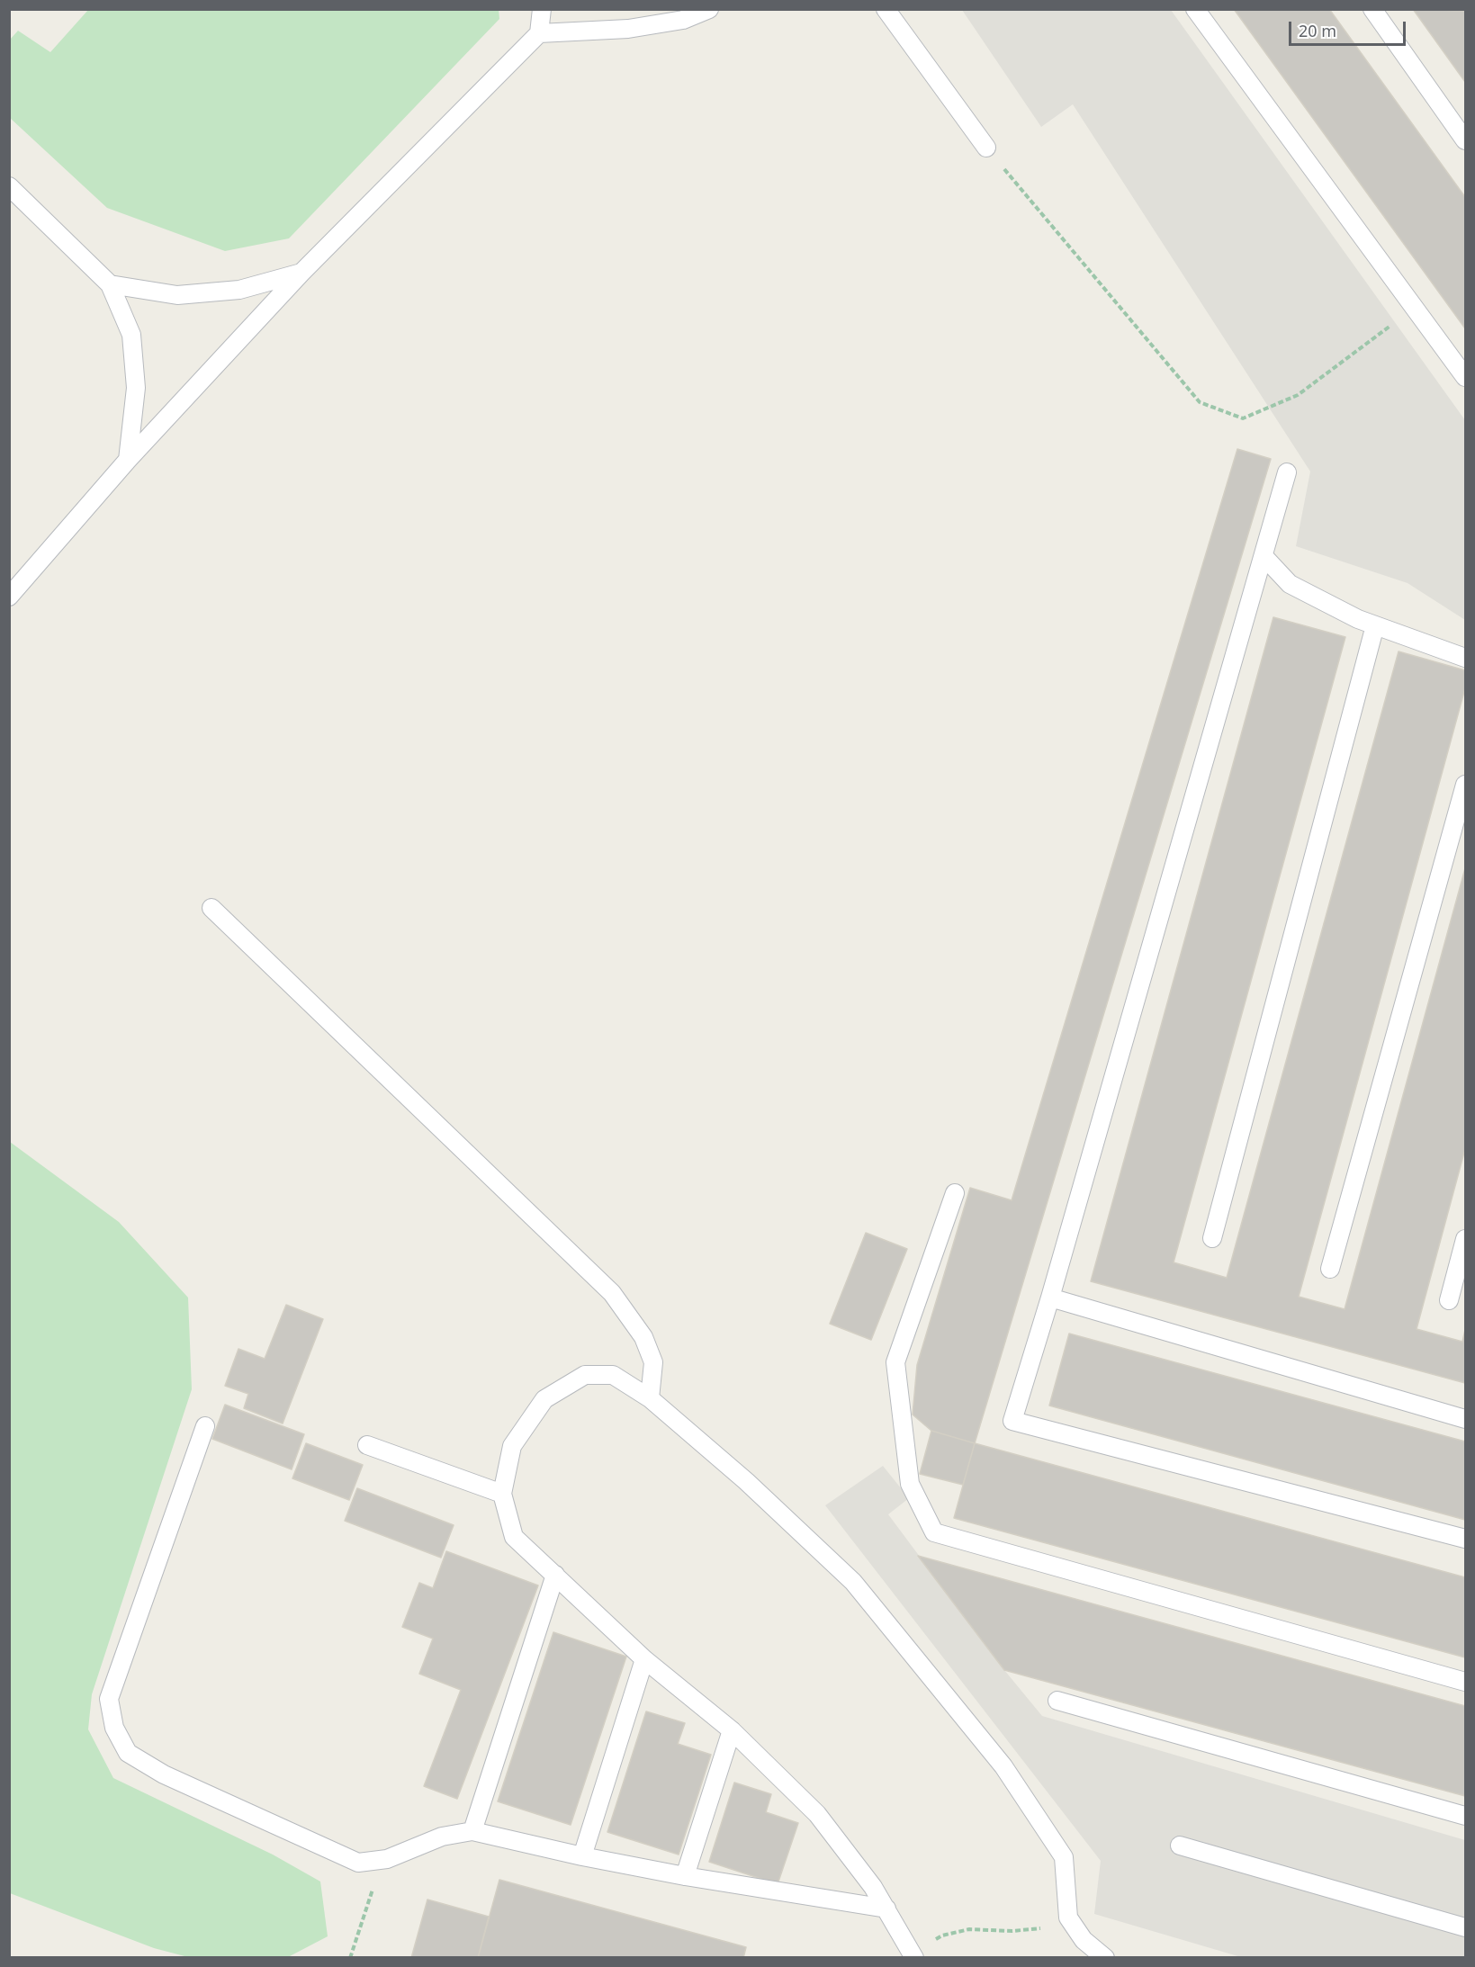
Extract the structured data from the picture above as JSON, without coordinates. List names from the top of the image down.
{
  "scale_bar": "20 m"
}
